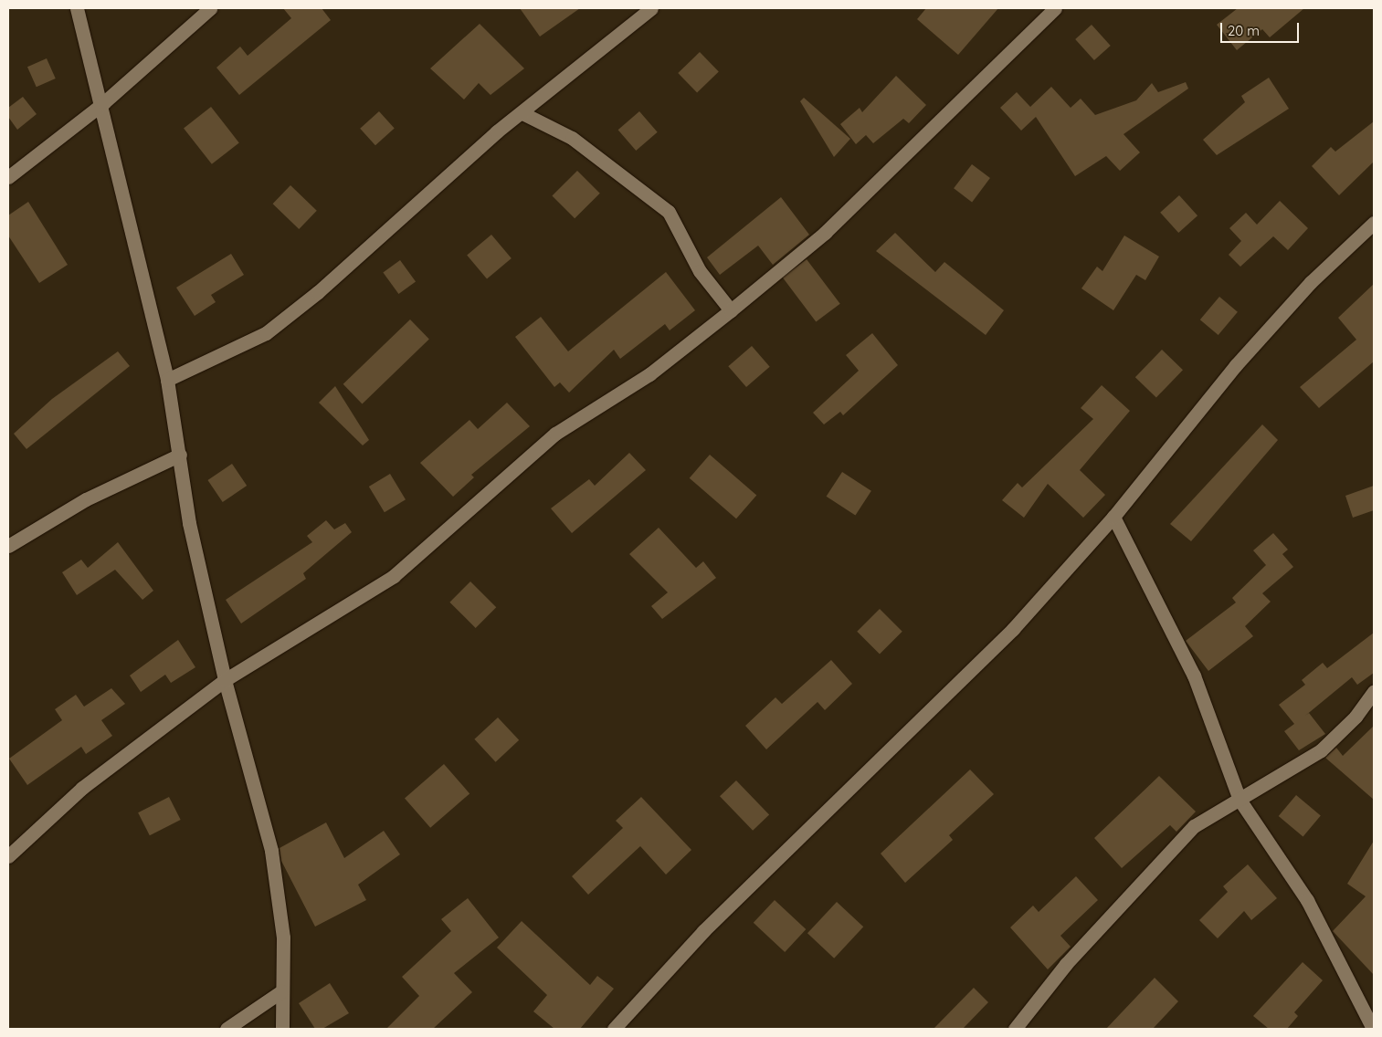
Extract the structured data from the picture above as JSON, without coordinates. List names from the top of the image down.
{
  "scale_bar": "20 m"
}
